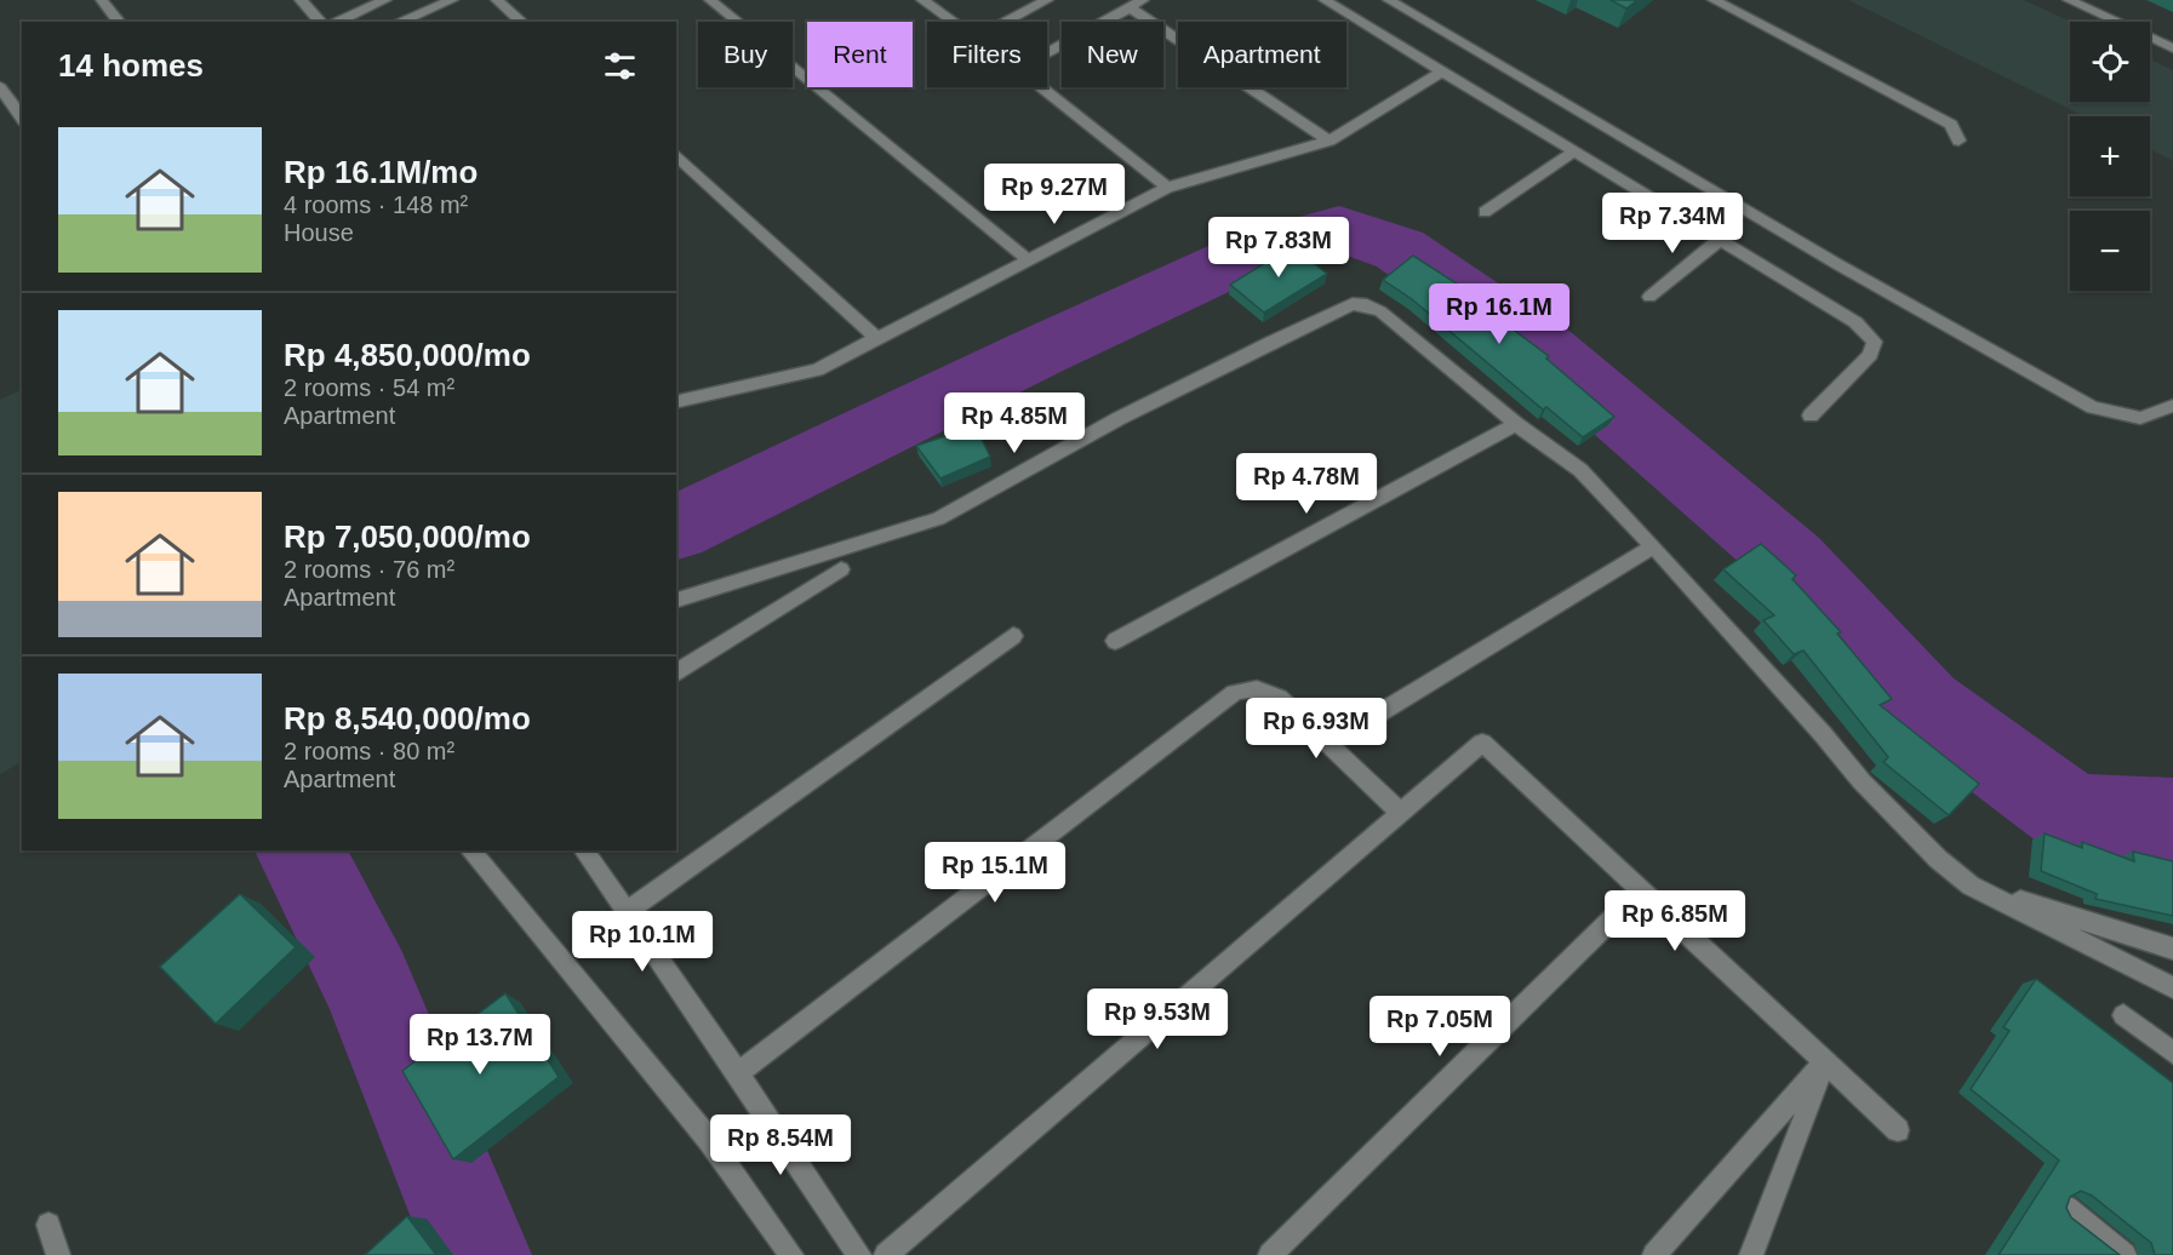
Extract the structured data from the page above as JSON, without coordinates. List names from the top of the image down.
{
  "page": {
    "map_buttons": ["+", "−"],
    "chip": [
      "Buy",
      "Rent",
      "Filters",
      "New",
      "Apartment"
    ],
    "heading": "14 homes",
    "list": [
      {
        "name": "Rp 16.1M/mo",
        "note": "4 rooms · 148 m² · House"
      },
      {
        "name": "Rp 4,850,000/mo",
        "note": "2 rooms · 54 m² · Apartment"
      },
      {
        "name": "Rp 7,050,000/mo",
        "note": "2 rooms · 76 m² · Apartment"
      },
      {
        "name": "Rp 8,540,000/mo",
        "note": "2 rooms · 80 m² · Apartment"
      }
    ],
    "price": [
      "Rp 9.27M",
      "Rp 7.34M",
      "Rp 7.83M",
      "Rp 16.1M",
      "Rp 4.85M",
      "Rp 4.78M",
      "Rp 6.93M",
      "Rp 15.1M",
      "Rp 6.85M",
      "Rp 10.1M",
      "Rp 9.53M",
      "Rp 7.05M",
      "Rp 13.7M",
      "Rp 8.54M"
    ]
  }
}
